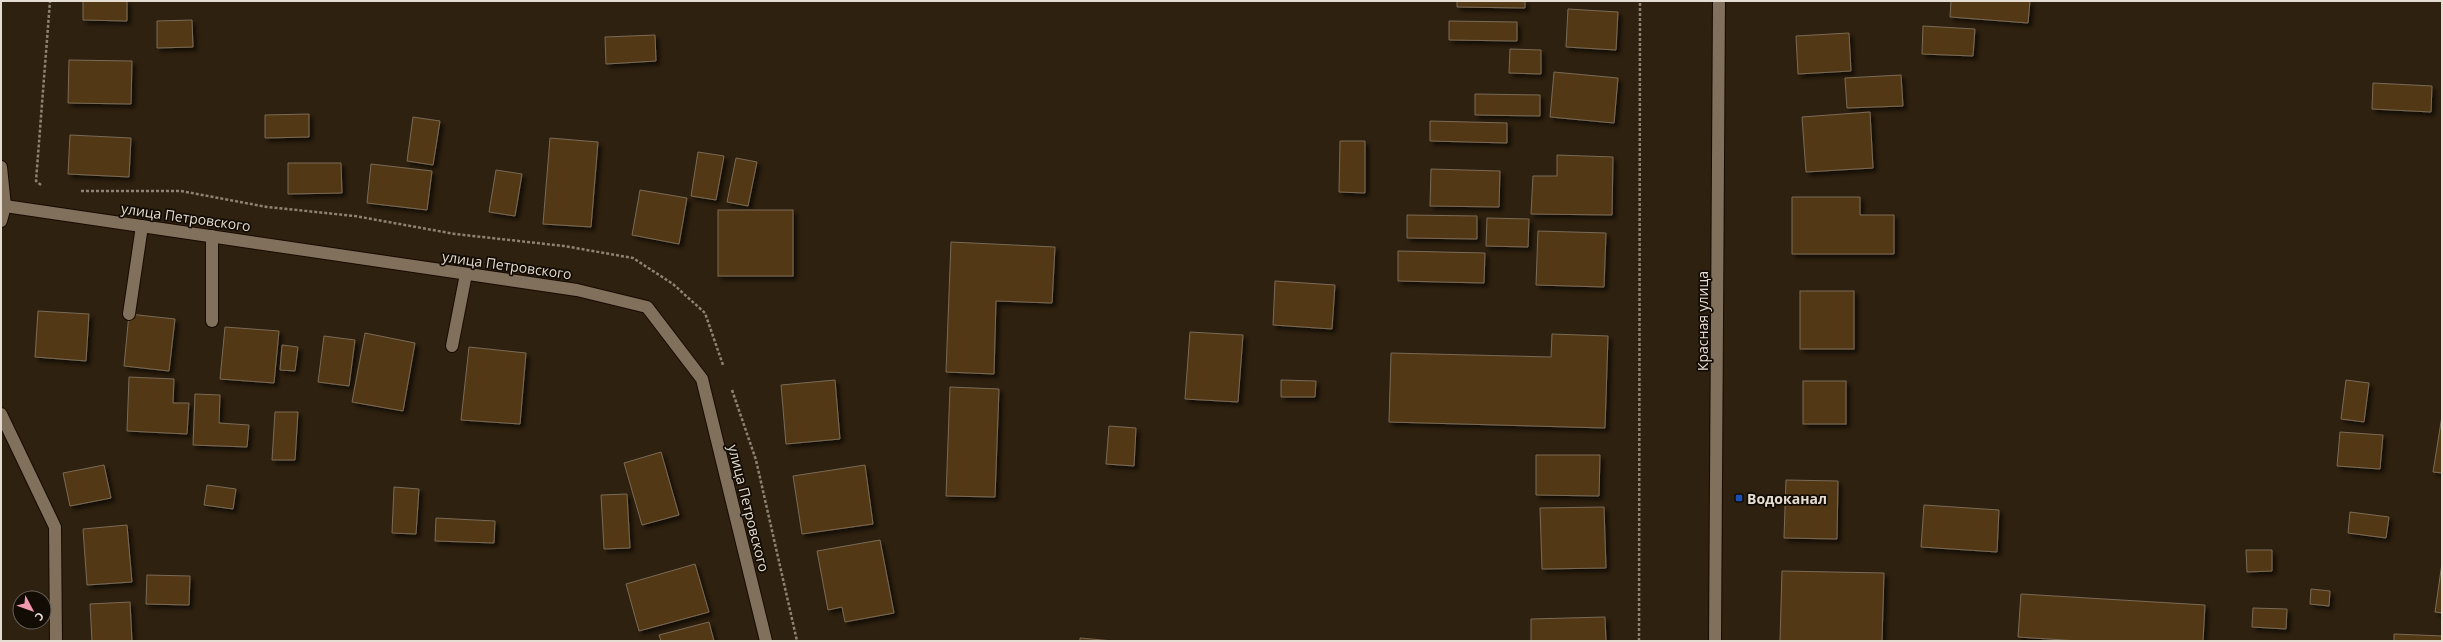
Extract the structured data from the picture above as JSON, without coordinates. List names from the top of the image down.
{
  "streets": {
    "street": ["улица Петровского", "Красная улица"]
  },
  "places": {
    "transit": ["Водоканал"]
  },
  "north": "bottom right"
}
